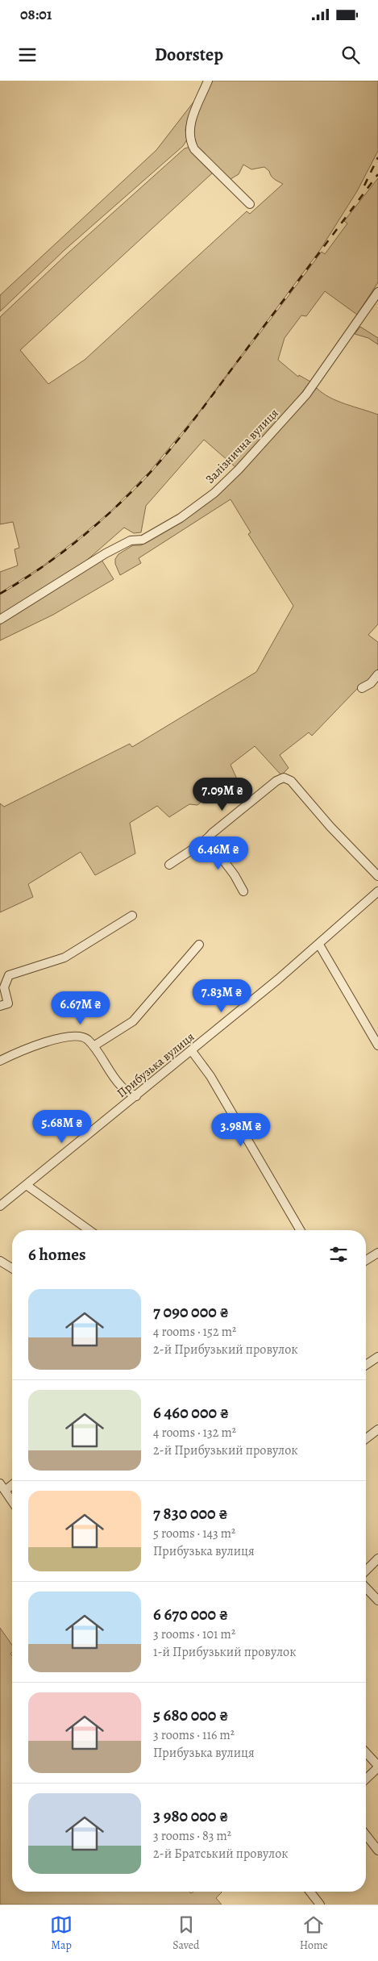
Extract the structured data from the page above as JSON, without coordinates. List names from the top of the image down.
{
  "streets": {
    "street": ["Залізнична вулиця", "Прибузька вулиця"]
  },
  "page": {
    "status": "08:01",
    "header": "Doorstep",
    "price": [
      "7.09M ₴",
      "6.46M ₴",
      "7.83M ₴",
      "6.67M ₴",
      "5.68M ₴",
      "3.98M ₴"
    ],
    "heading": "6 homes",
    "list": [
      {
        "name": "7 090 000 ₴",
        "note": "4 rooms · 152 m² · 2-й Прибузький провулок"
      },
      {
        "name": "6 460 000 ₴",
        "note": "4 rooms · 132 m² · 2-й Прибузький провулок"
      },
      {
        "name": "7 830 000 ₴",
        "note": "5 rooms · 143 m² · Прибузька вулиця"
      },
      {
        "name": "6 670 000 ₴",
        "note": "3 rooms · 101 m² · 1-й Прибузький провулок"
      },
      {
        "name": "5 680 000 ₴",
        "note": "3 rooms · 116 m² · Прибузька вулиця"
      },
      {
        "name": "3 980 000 ₴",
        "note": "3 rooms · 83 m² · 2-й Братський провулок"
      }
    ],
    "tabs": ["Map", "Saved", "Home"]
  }
}
